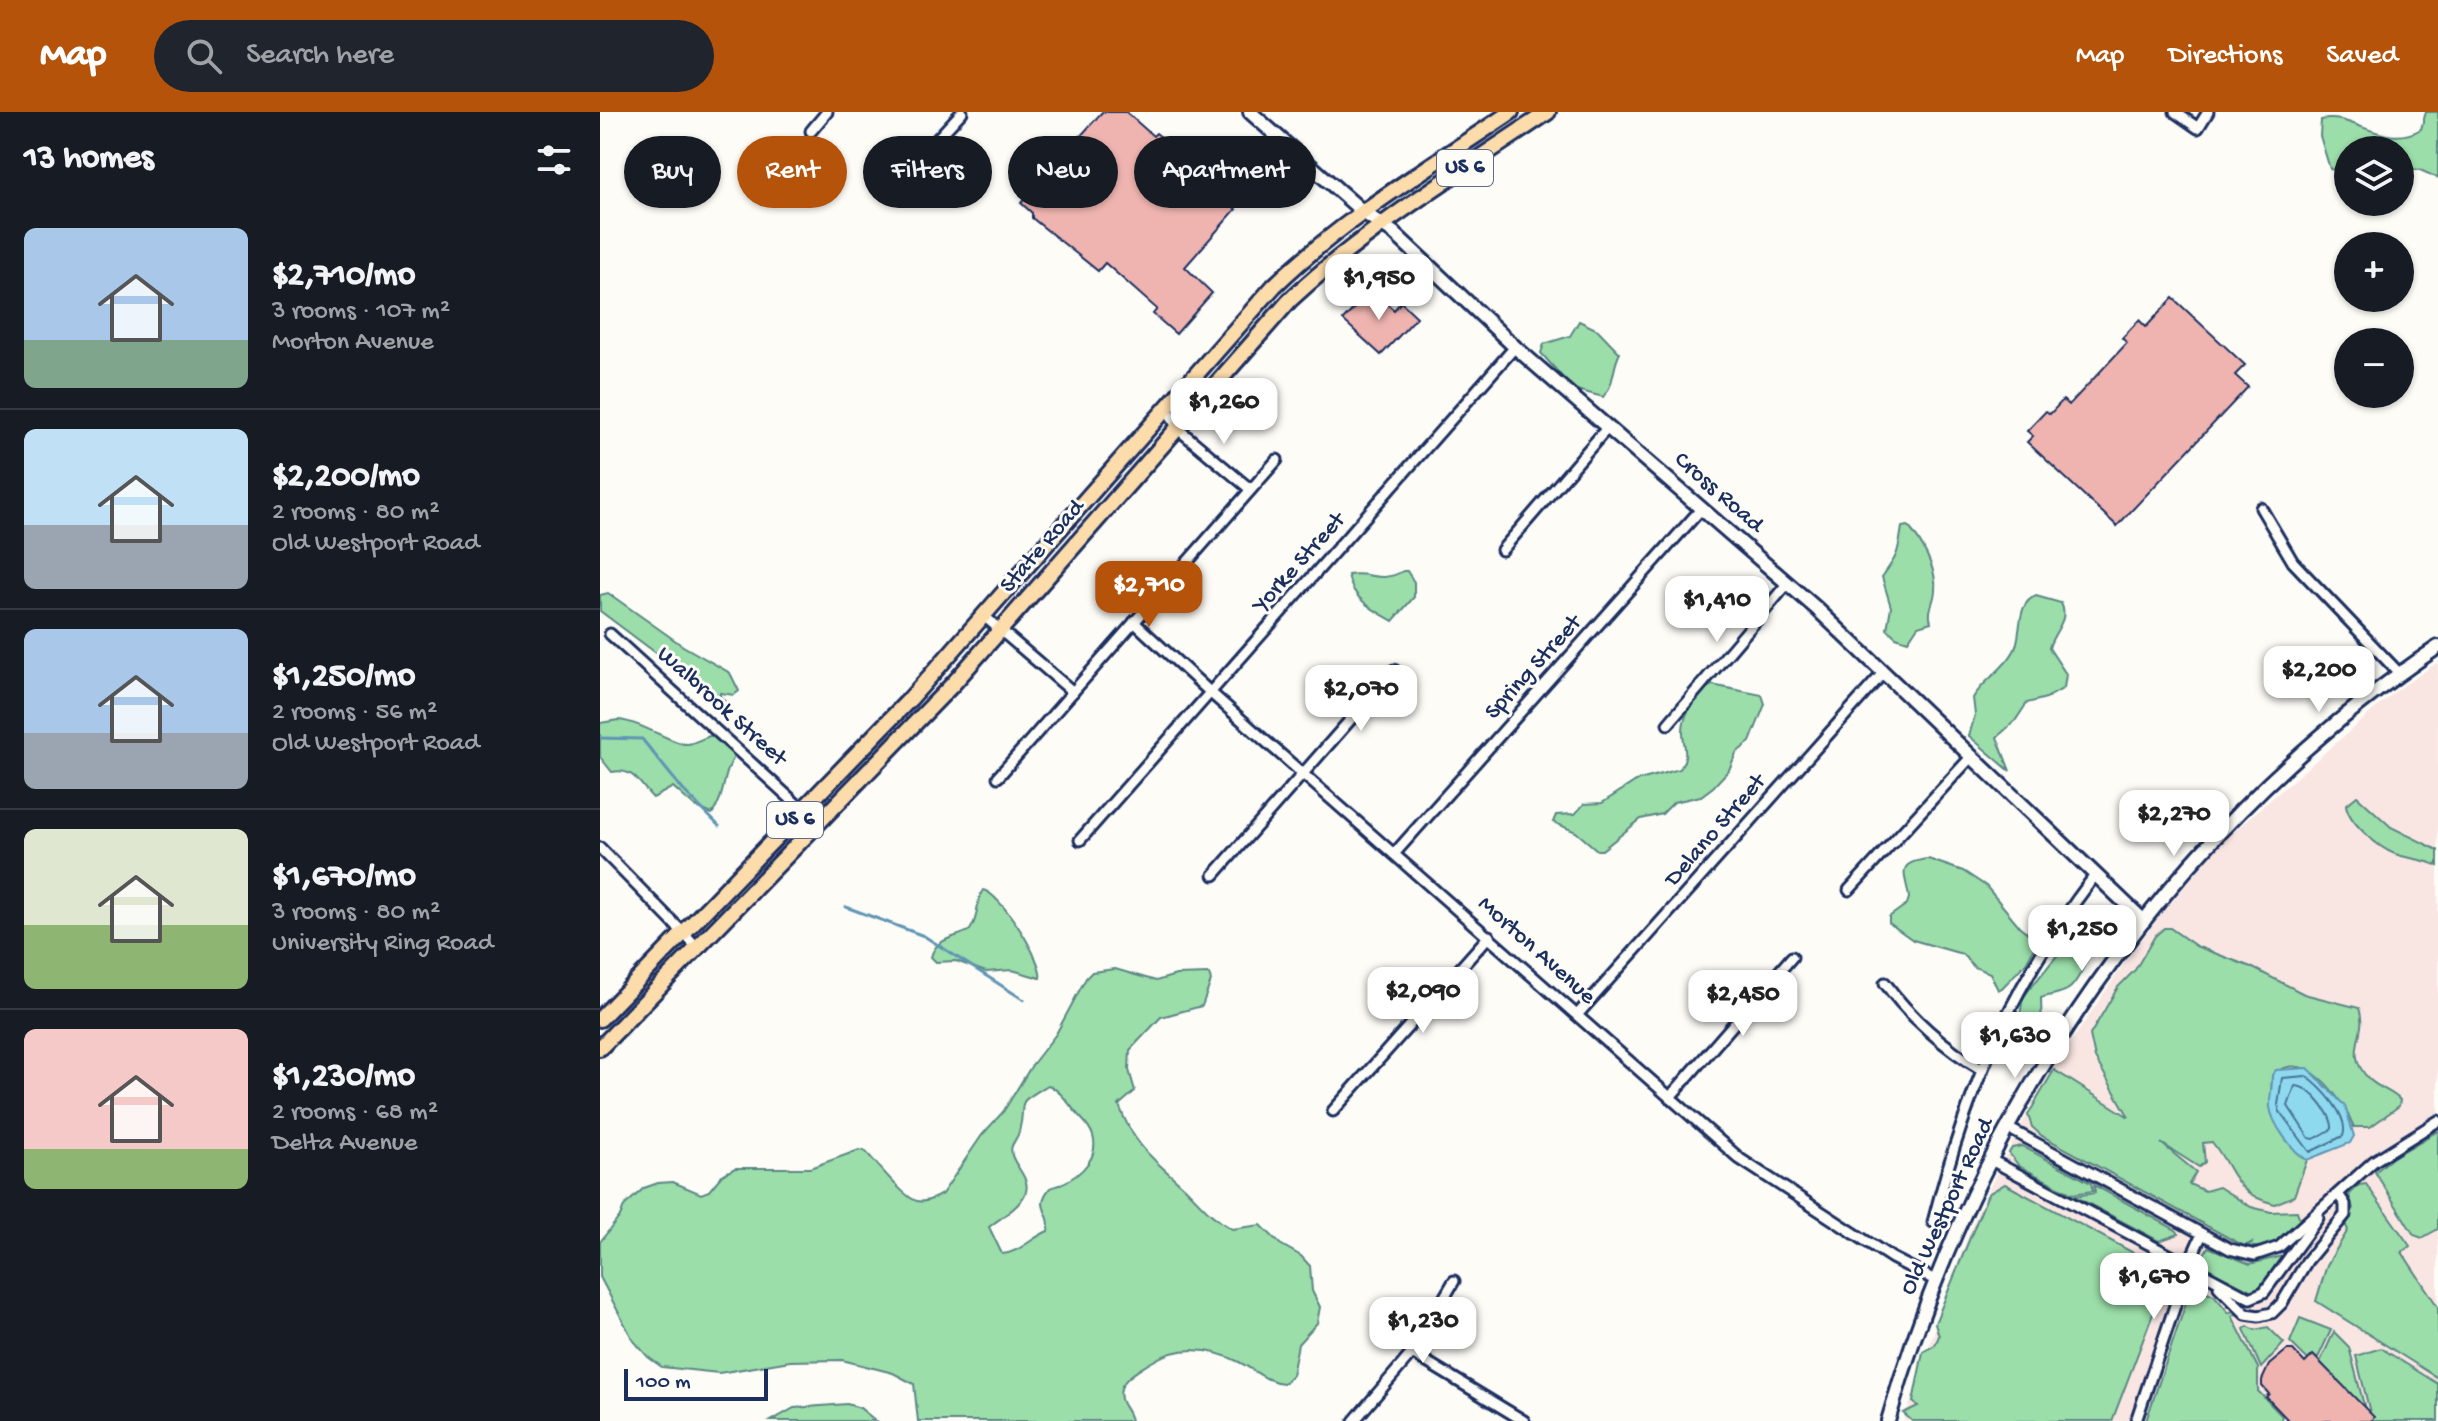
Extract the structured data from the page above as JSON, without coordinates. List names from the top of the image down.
{
  "streets": {
    "main road": ["US 6", "State Road"],
    "street": [
      "Cross Road",
      "Yorke Street",
      "Spring Street",
      "Walbrook Street",
      "Delano Street",
      "Morton Avenue",
      "Old Westport Road"
    ]
  },
  "crossings": [
    ["Cross Road", "State Road"],
    ["Cross Road", "Yorke Street"],
    ["Cross Road", "Spring Street"],
    ["Cross Road", "Delano Street"],
    ["Cross Road", "Old Westport Road"],
    ["State Road", "Walbrook Street"],
    ["Yorke Street", "Morton Avenue"],
    ["Spring Street", "Morton Avenue"],
    ["Delano Street", "Morton Avenue"],
    ["Morton Avenue", "Old Westport Road"]
  ],
  "scale_bar": "100 m",
  "page": {
    "header": "Map",
    "search": "Search here",
    "nav": ["Map", "Directions", "Saved"],
    "heading": "13 homes",
    "map_buttons": ["+", "−"],
    "chip": [
      "Buy",
      "Rent",
      "Filters",
      "New",
      "Apartment"
    ],
    "list": [
      {
        "name": "$2,710/mo",
        "note": "3 rooms · 107 m² · Morton Avenue"
      },
      {
        "name": "$2,200/mo",
        "note": "2 rooms · 80 m² · Old Westport Road"
      },
      {
        "name": "$1,250/mo",
        "note": "2 rooms · 56 m² · Old Westport Road"
      },
      {
        "name": "$1,670/mo",
        "note": "3 rooms · 80 m² · University Ring Road"
      },
      {
        "name": "$1,230/mo",
        "note": "2 rooms · 68 m² · Delta Avenue"
      }
    ],
    "price": [
      "$1,950",
      "$1,260",
      "$2,710",
      "$1,410",
      "$2,200",
      "$2,070",
      "$2,270",
      "$1,250",
      "$2,090",
      "$2,450",
      "$1,630",
      "$1,670",
      "$1,230"
    ],
    "scale": "100 m"
  }
}
